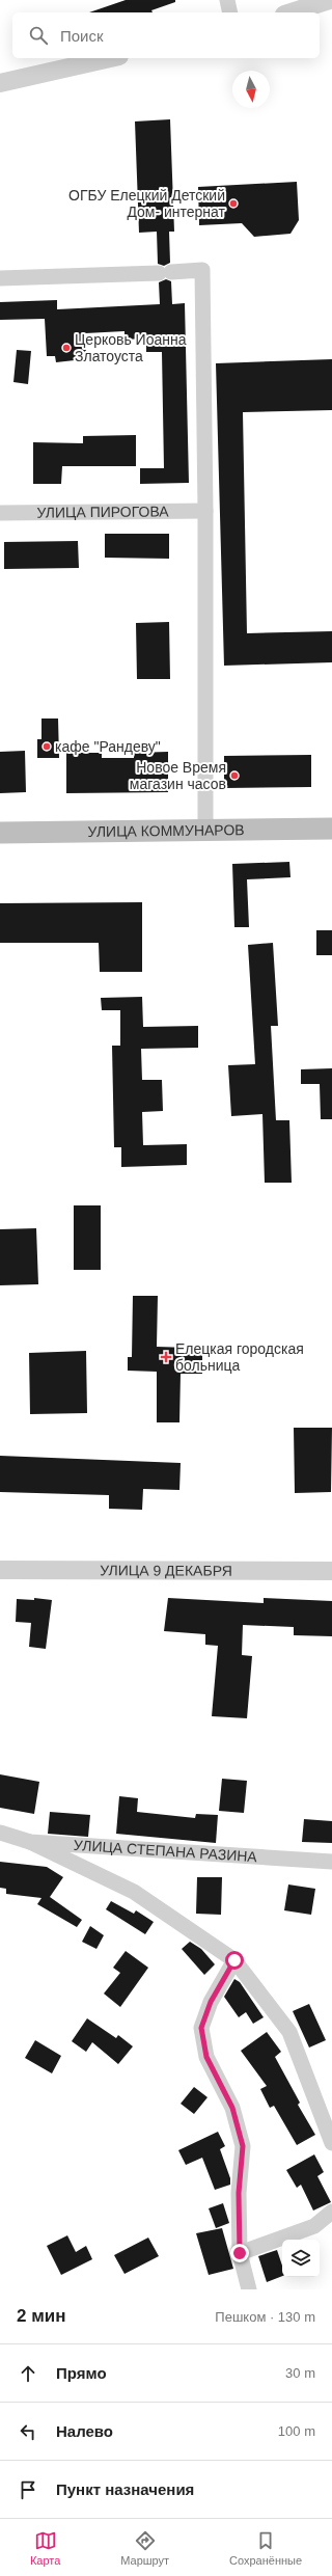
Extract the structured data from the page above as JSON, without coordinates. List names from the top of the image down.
{
  "streets": {
    "main road": ["УЛИЦА КОММУНАРОВ"],
    "street": ["УЛИЦА ПИРОГОВА", "УЛИЦА 9 ДЕКАБРЯ", "УЛИЦА СТЕПАНА РАЗИНА"]
  },
  "places": {
    "other": [
      "ОГБУ Елецкий Детский Дом- интернат",
      "Церковь Иоанна Златоуста",
      "кафе \"Рандеву\"",
      "Новое Время магазин часов"
    ],
    "health": ["Елецкая городская больница"]
  },
  "north": "bottom",
  "page": {
    "search": "Поиск",
    "heading": ["2 мин", "Пешком · 130 m"],
    "list": [
      ["Прямо", "30 m"],
      ["Налево", "100 m"],
      "Пункт назначения"
    ],
    "nav": ["Карта", "Маршрут", "Сохранённые"]
  }
}
